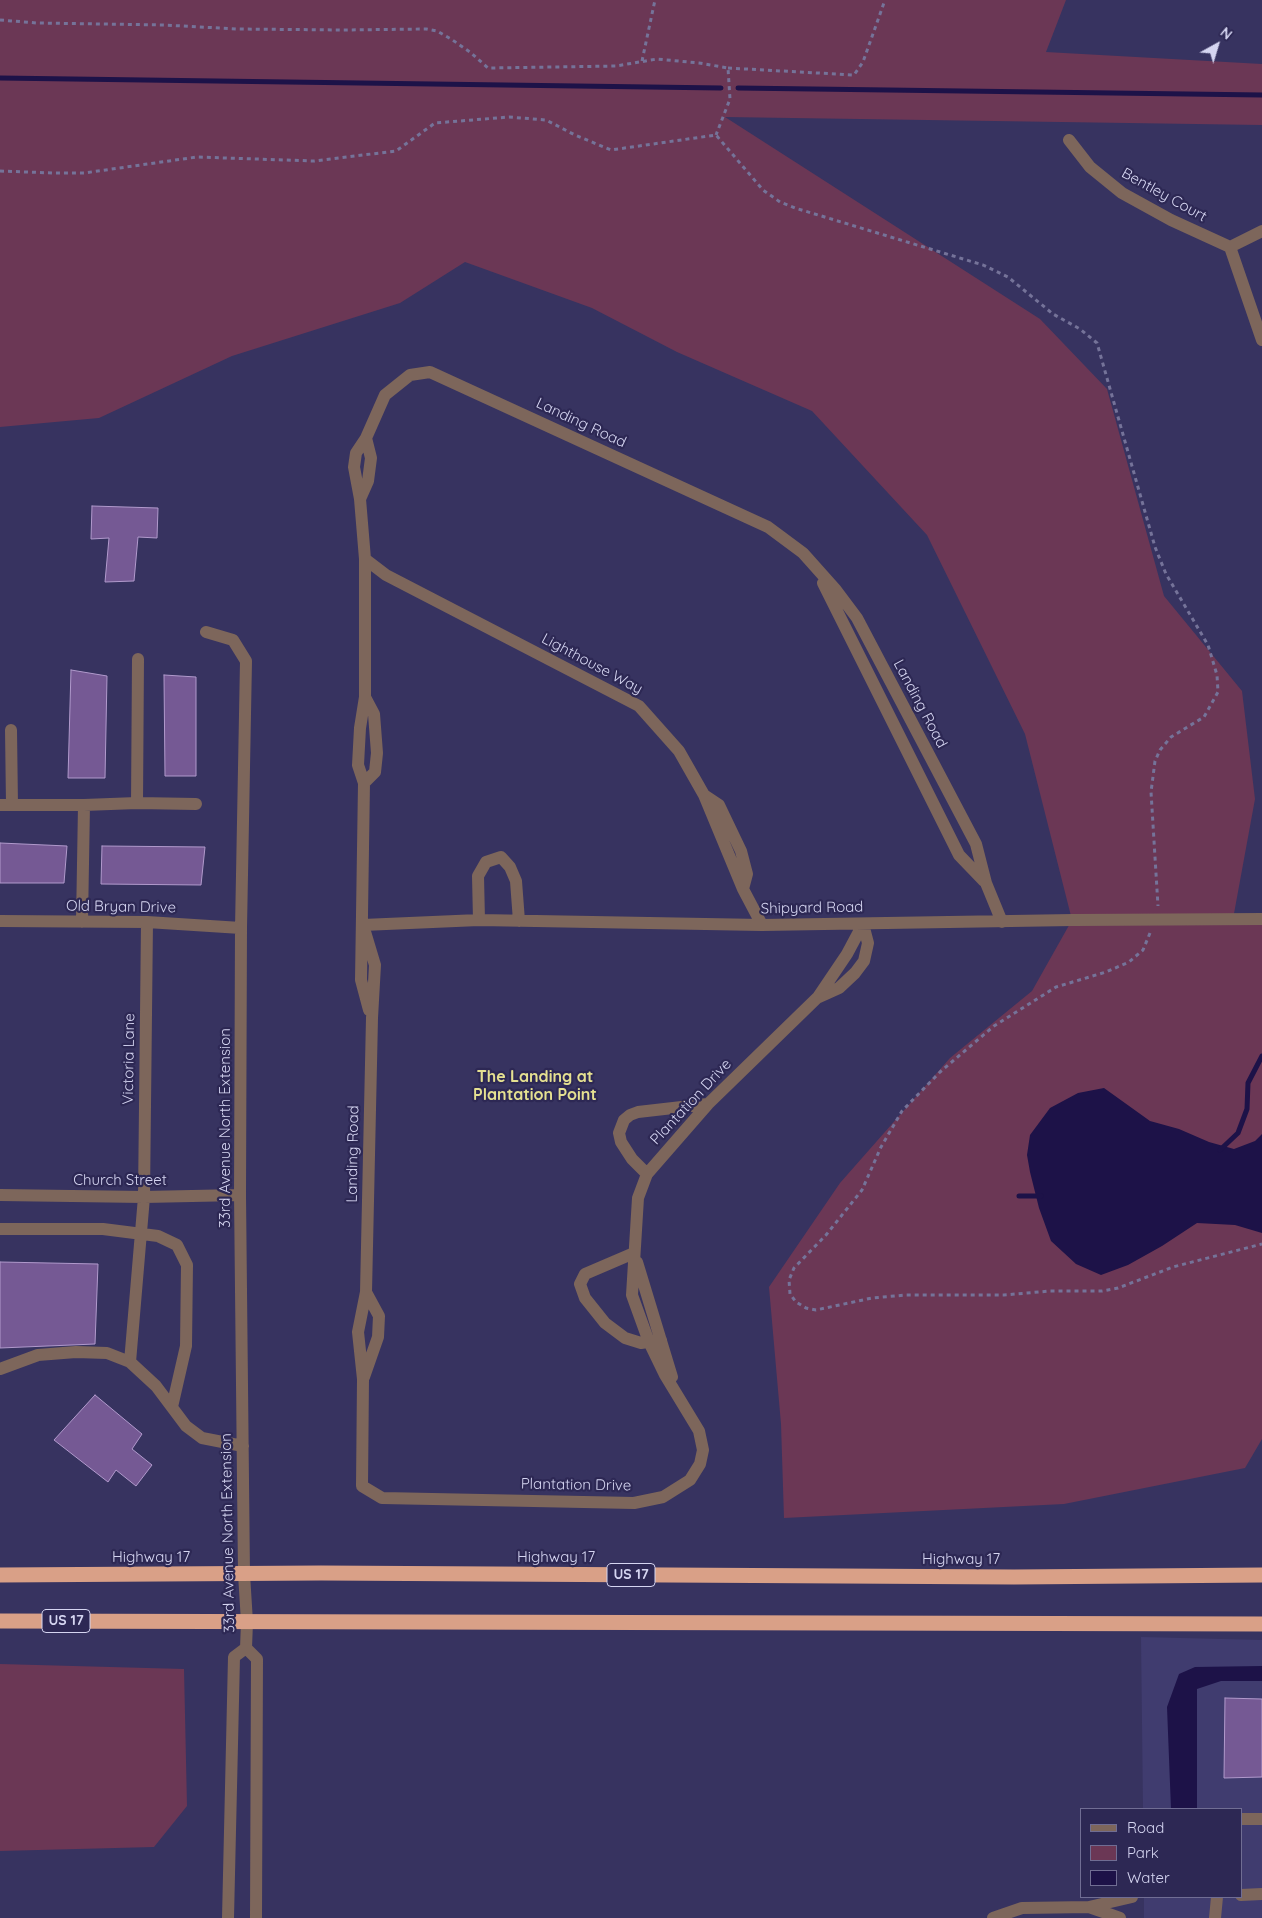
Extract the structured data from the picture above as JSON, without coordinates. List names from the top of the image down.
{
  "streets": {
    "highway": ["Highway 17", "US 17"],
    "street": [
      "Bentley Court",
      "Landing Road",
      "Lighthouse Way",
      "Old Bryan Drive",
      "Shipyard Road",
      "Victoria Lane",
      "Plantation Drive",
      "33rd Avenue North Extension",
      "Church Street"
    ]
  },
  "crossings": [
    ["Landing Road", "Lighthouse Way"],
    ["Landing Road", "Shipyard Road"],
    ["Landing Road", "Plantation Drive"],
    ["Lighthouse Way", "Shipyard Road"],
    ["Old Bryan Drive", "Victoria Lane"],
    ["Old Bryan Drive", "33rd Avenue North Extension"],
    ["Shipyard Road", "Plantation Drive"],
    ["Victoria Lane", "Church Street"],
    ["33rd Avenue North Extension", "Church Street"],
    ["33rd Avenue North Extension", "Highway 17"],
    ["33rd Avenue North Extension", "US 17"]
  ],
  "districts": ["The Landing at Plantation Point"],
  "legend": ["Road", "Park", "Water"],
  "north": "top right"
}
